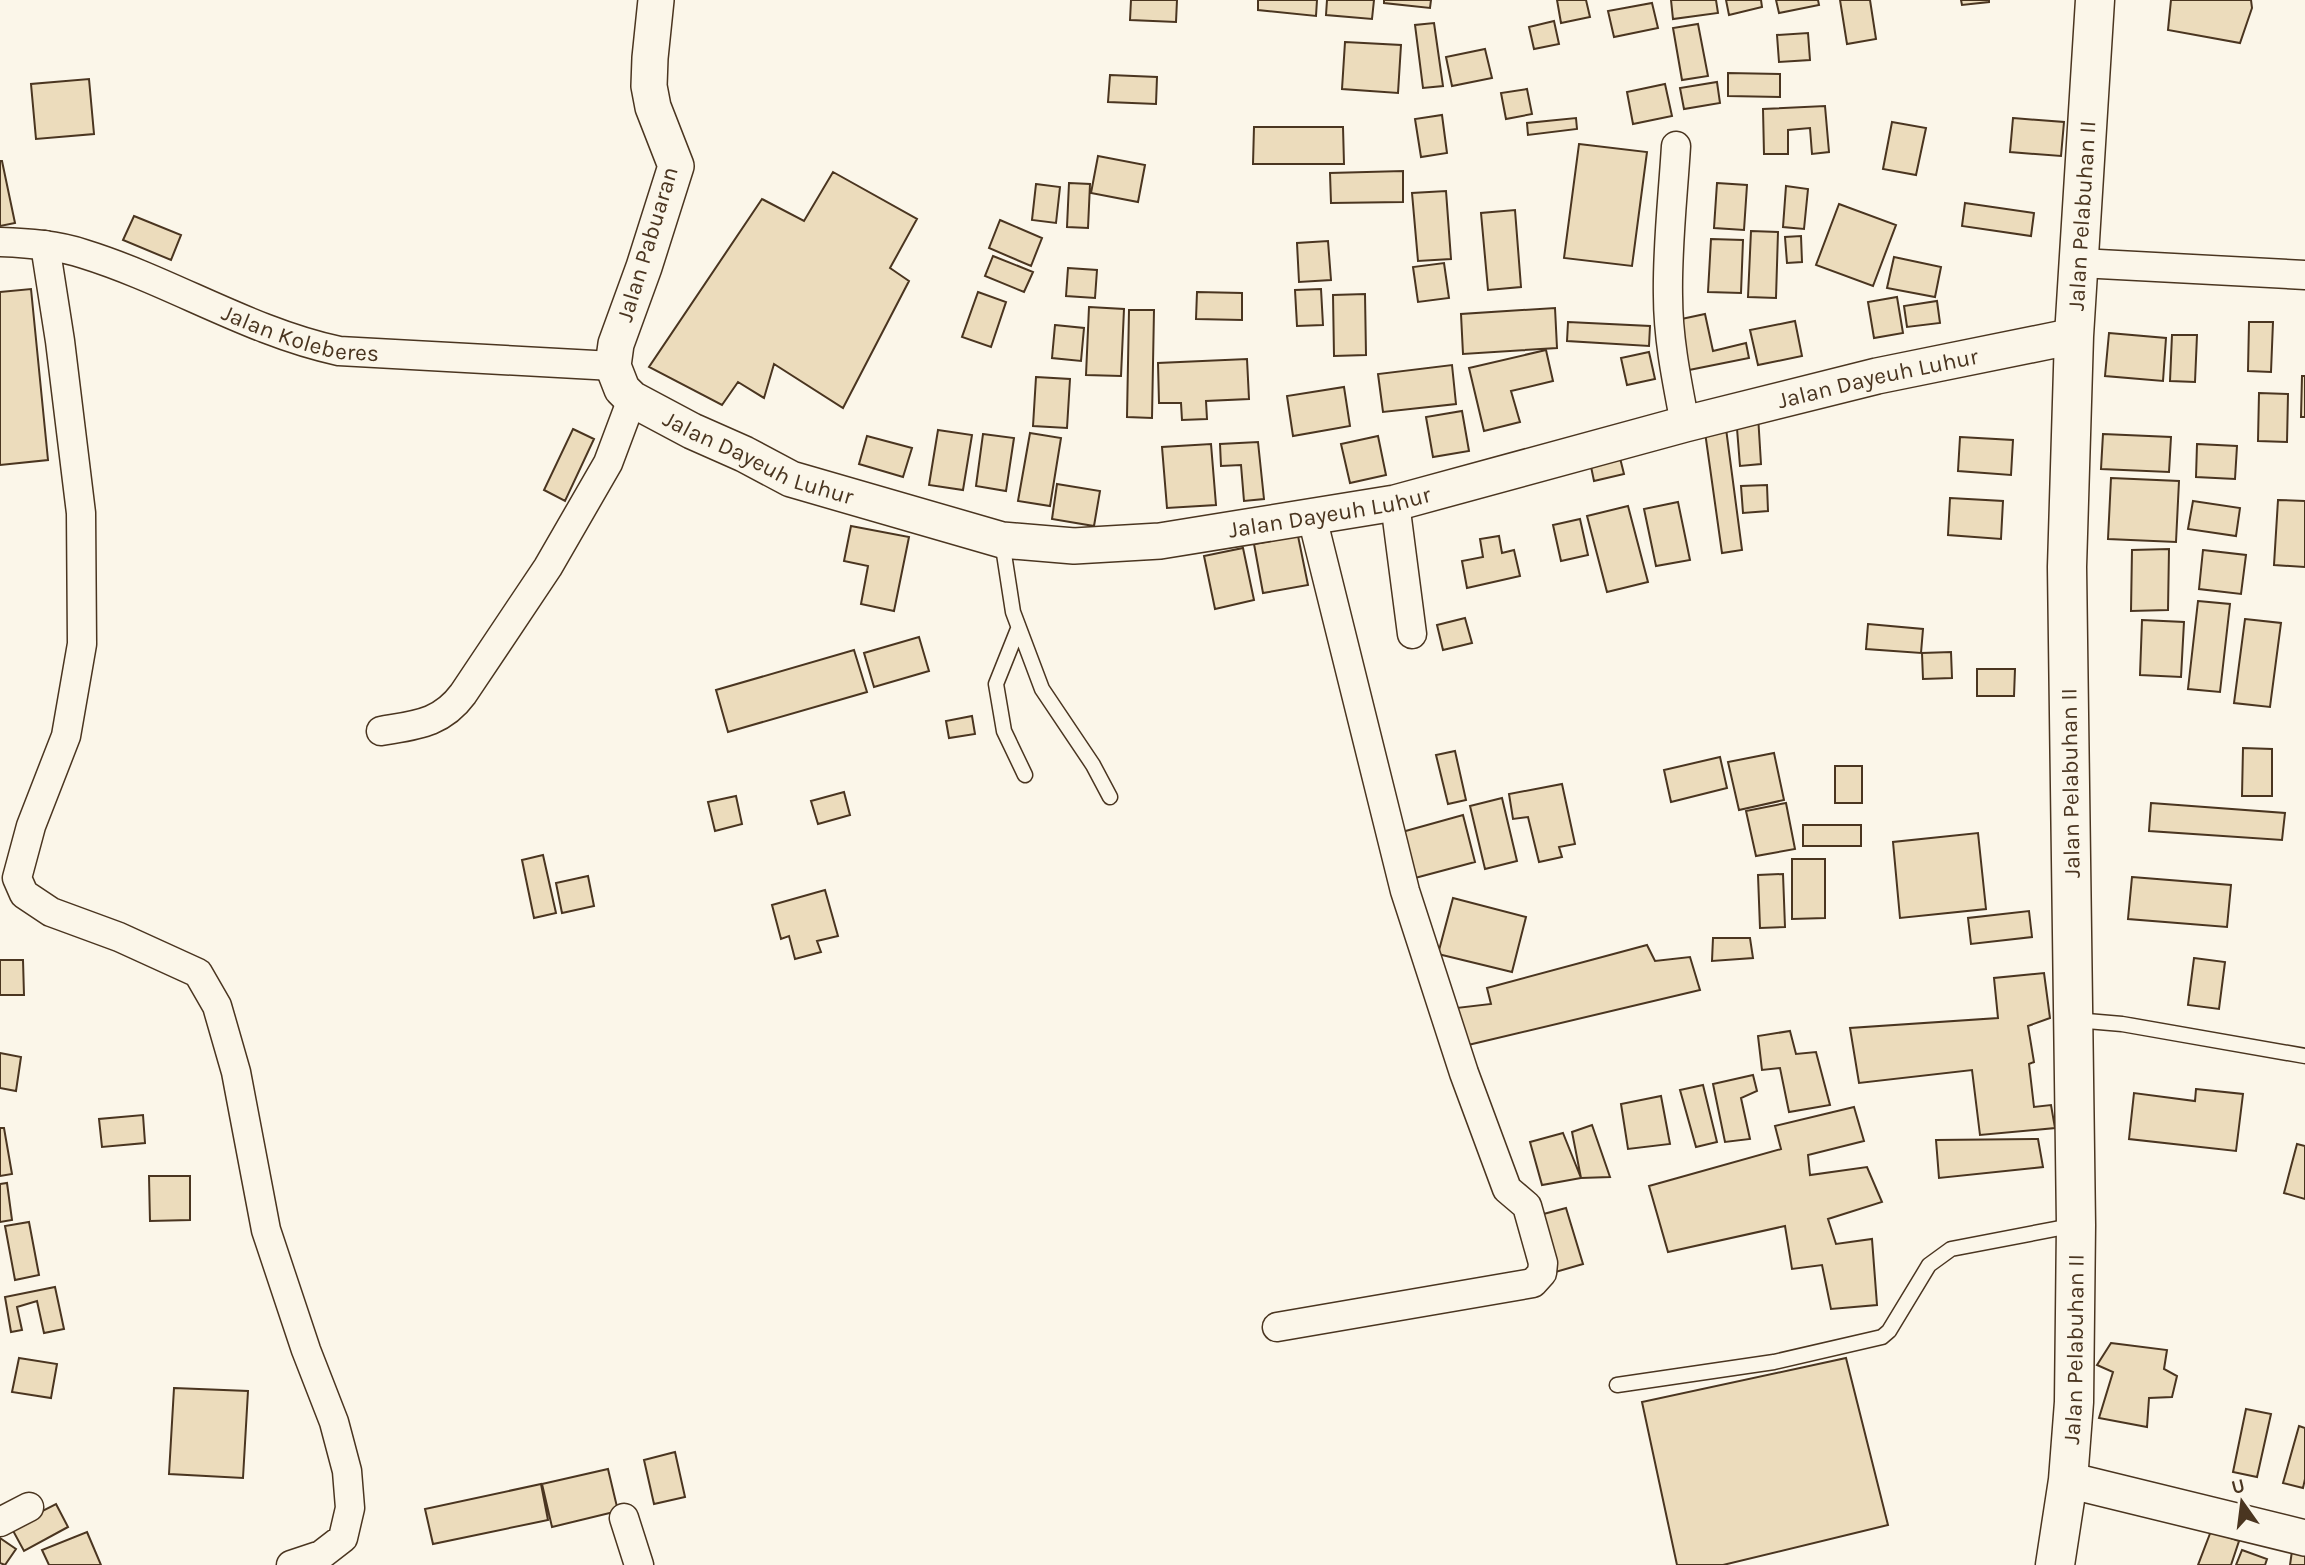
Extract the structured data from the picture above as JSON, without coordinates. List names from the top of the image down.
{
  "streets": {
    "main road": ["Jalan Pelabuhan II"],
    "street": ["Jalan Pabuaran", "Jalan Koleberes", "Jalan Dayeuh Luhur"]
  },
  "crossings": [
    ["Jalan Pelabuhan II", "Jalan Dayeuh Luhur"],
    ["Jalan Pabuaran", "Jalan Koleberes"]
  ],
  "north": "top"
}
